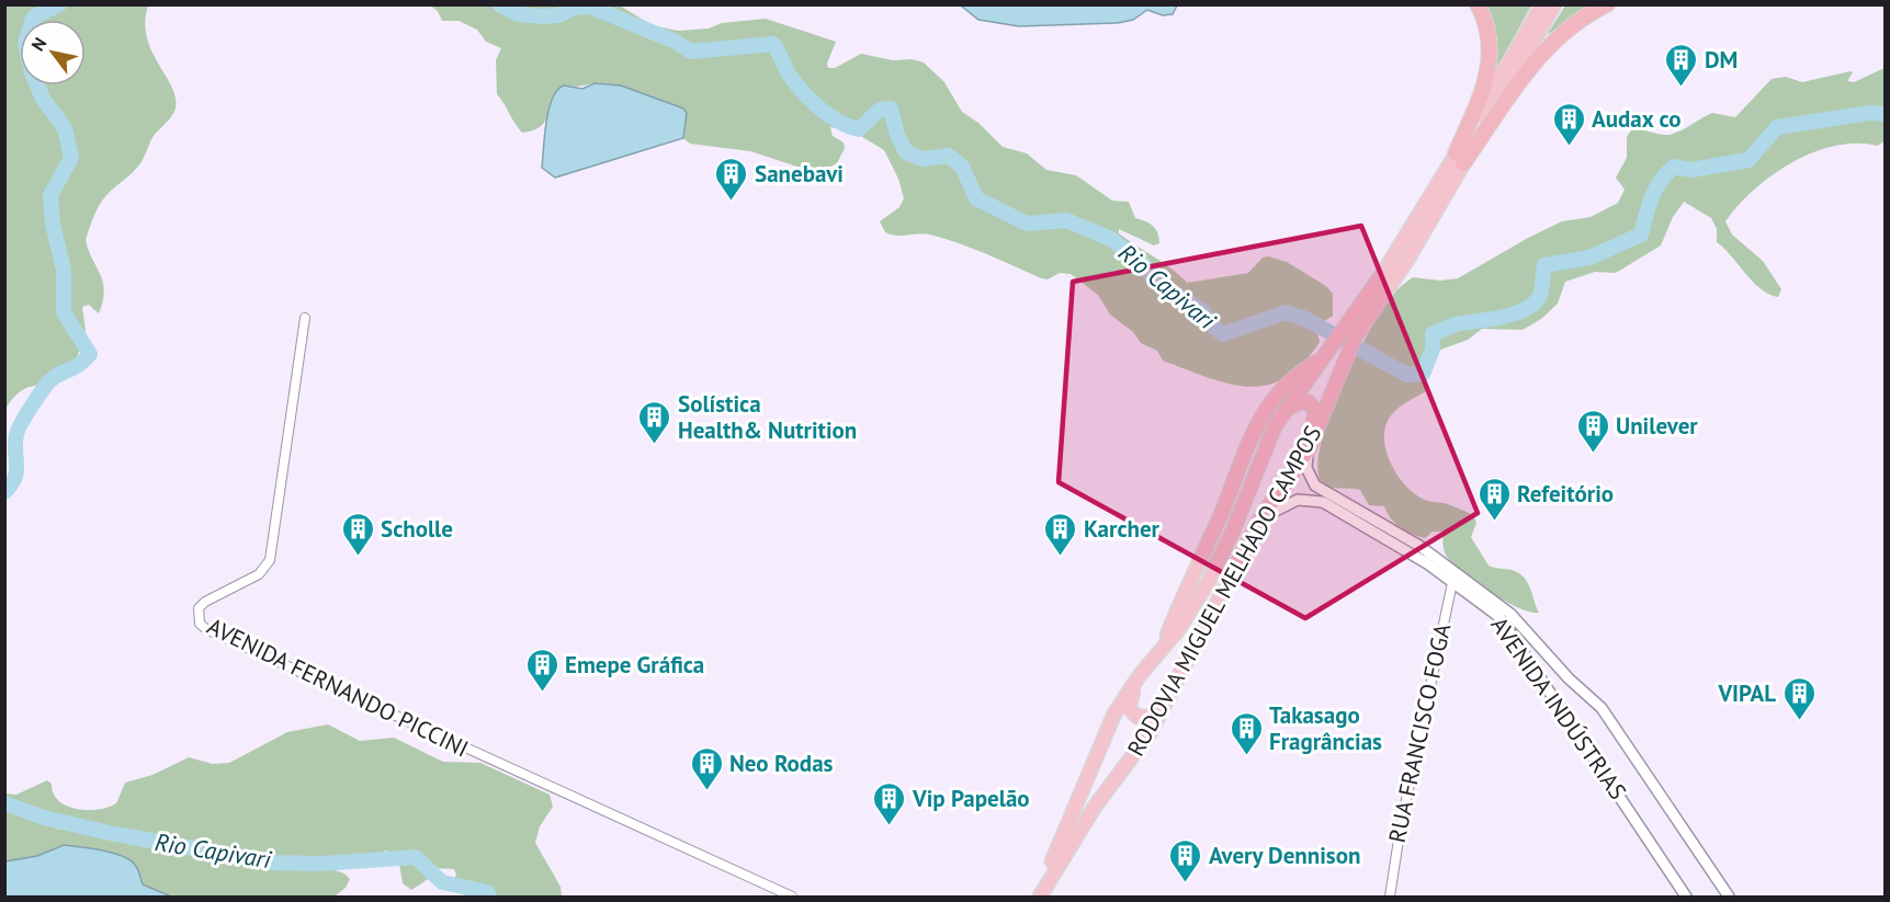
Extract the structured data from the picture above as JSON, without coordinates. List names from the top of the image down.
{
  "streets": {
    "highway": ["RODOVIA MIGUEL MELHADO CAMPOS"],
    "street": ["AVENIDA FERNANDO PICCINI", "AVENIDA INDÚSTRIAS", "RUA FRANCISCO FOGA"]
  },
  "crossings": [
    ["RODOVIA MIGUEL MELHADO CAMPOS", "AVENIDA INDÚSTRIAS"],
    ["AVENIDA INDÚSTRIAS", "RUA FRANCISCO FOGA"]
  ],
  "water": ["Rio Capivari"],
  "places": {
    "building": [
      "DM",
      "Audax co",
      "Sanebavi",
      "Solística Health& Nutrition",
      "Unilever",
      "Refeitório",
      "Scholle",
      "Karcher",
      "Emepe Gráfica",
      "VIPAL",
      "Takasago Fragrâncias",
      "Neo Rodas",
      "Vip Papelão",
      "Avery Dennison"
    ]
  },
  "north": "top left"
}
